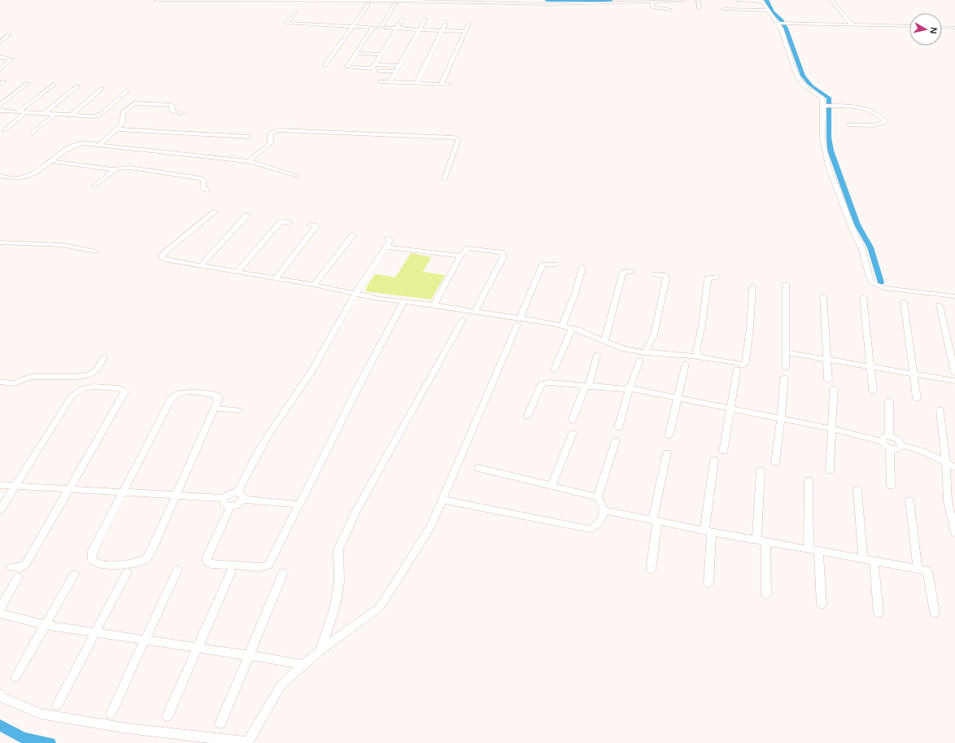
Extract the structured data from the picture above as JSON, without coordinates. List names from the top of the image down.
{
  "north": "right"
}
